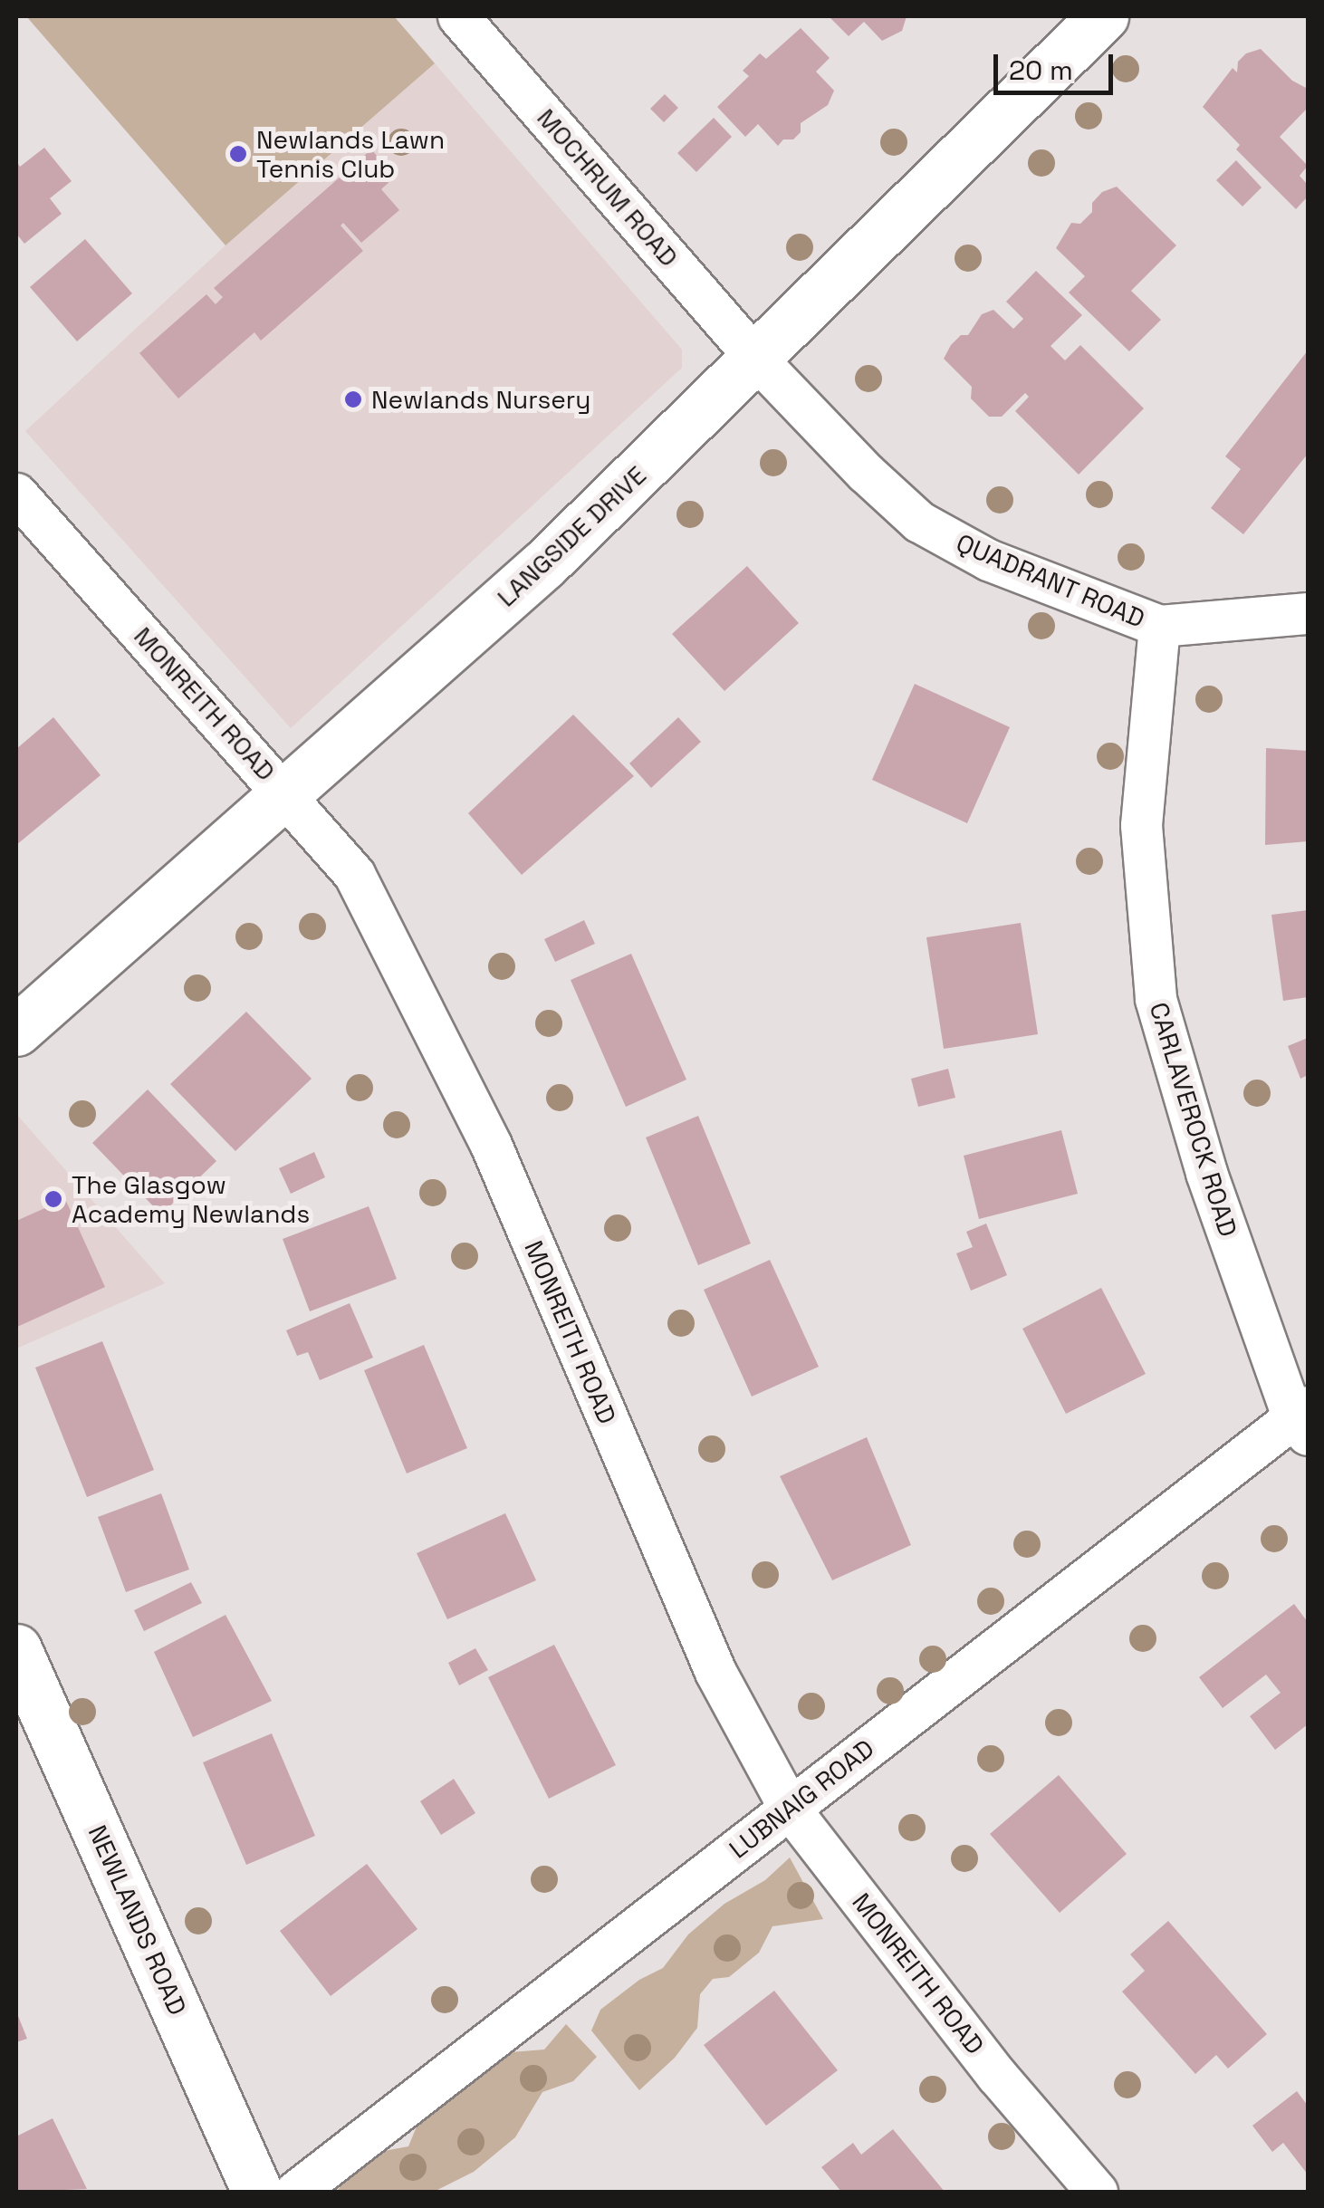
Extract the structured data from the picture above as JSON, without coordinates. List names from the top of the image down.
{
  "streets": {
    "street": [
      "MOCHRUM ROAD",
      "LANGSIDE DRIVE",
      "QUADRANT ROAD",
      "MONREITH ROAD",
      "CARLAVEROCK ROAD",
      "LUBNAIG ROAD",
      "NEWLANDS ROAD"
    ]
  },
  "crossings": [
    ["MOCHRUM ROAD", "LANGSIDE DRIVE"],
    ["MOCHRUM ROAD", "QUADRANT ROAD"],
    ["LANGSIDE DRIVE", "QUADRANT ROAD"],
    ["LANGSIDE DRIVE", "MONREITH ROAD"],
    ["QUADRANT ROAD", "CARLAVEROCK ROAD"],
    ["MONREITH ROAD", "LUBNAIG ROAD"],
    ["CARLAVEROCK ROAD", "LUBNAIG ROAD"]
  ],
  "places": ["Newlands Lawn Tennis Club", "Newlands Nursery", "The Glasgow Academy Newlands"],
  "scale_bar": "20 m"
}
